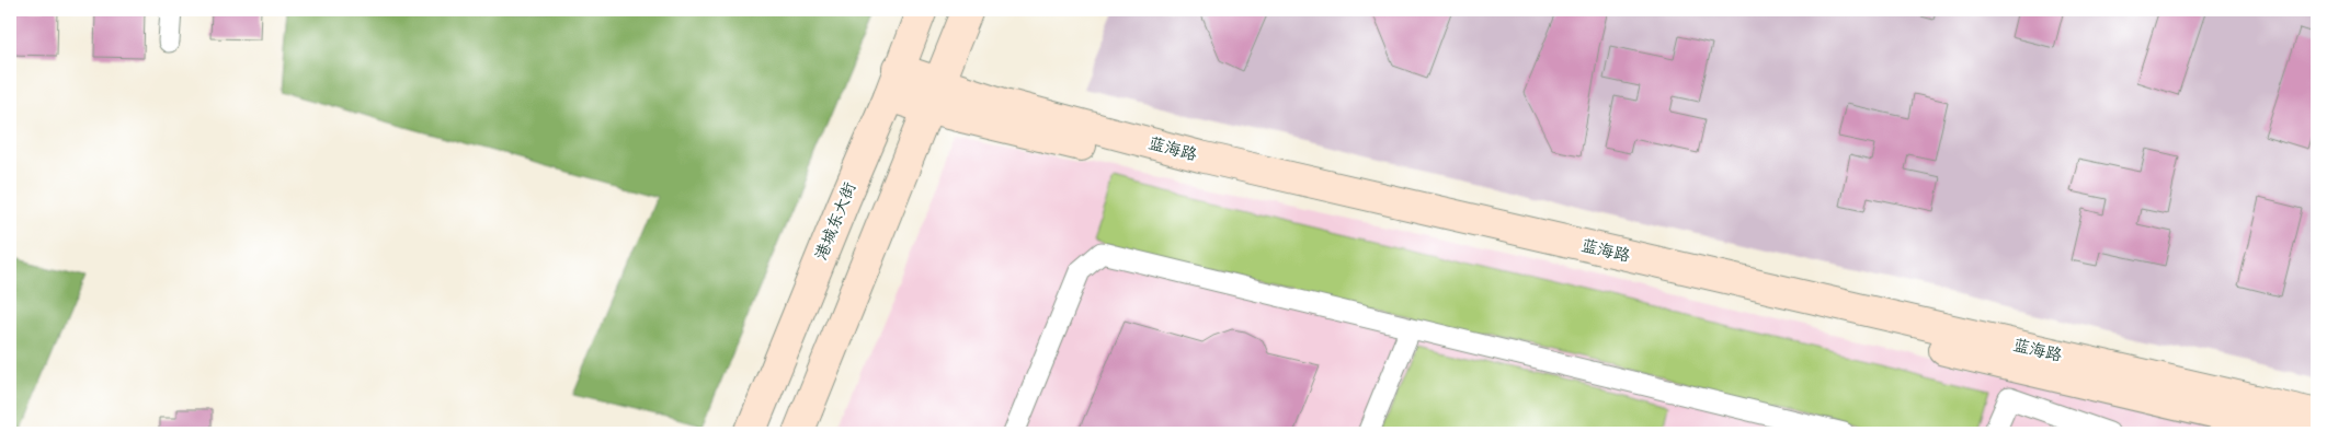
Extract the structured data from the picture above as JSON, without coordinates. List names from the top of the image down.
{
  "streets": {
    "street": ["蓝海路", "港城东大街"]
  },
  "crossings": [
    ["蓝海路", "港城东大街"]
  ]
}
